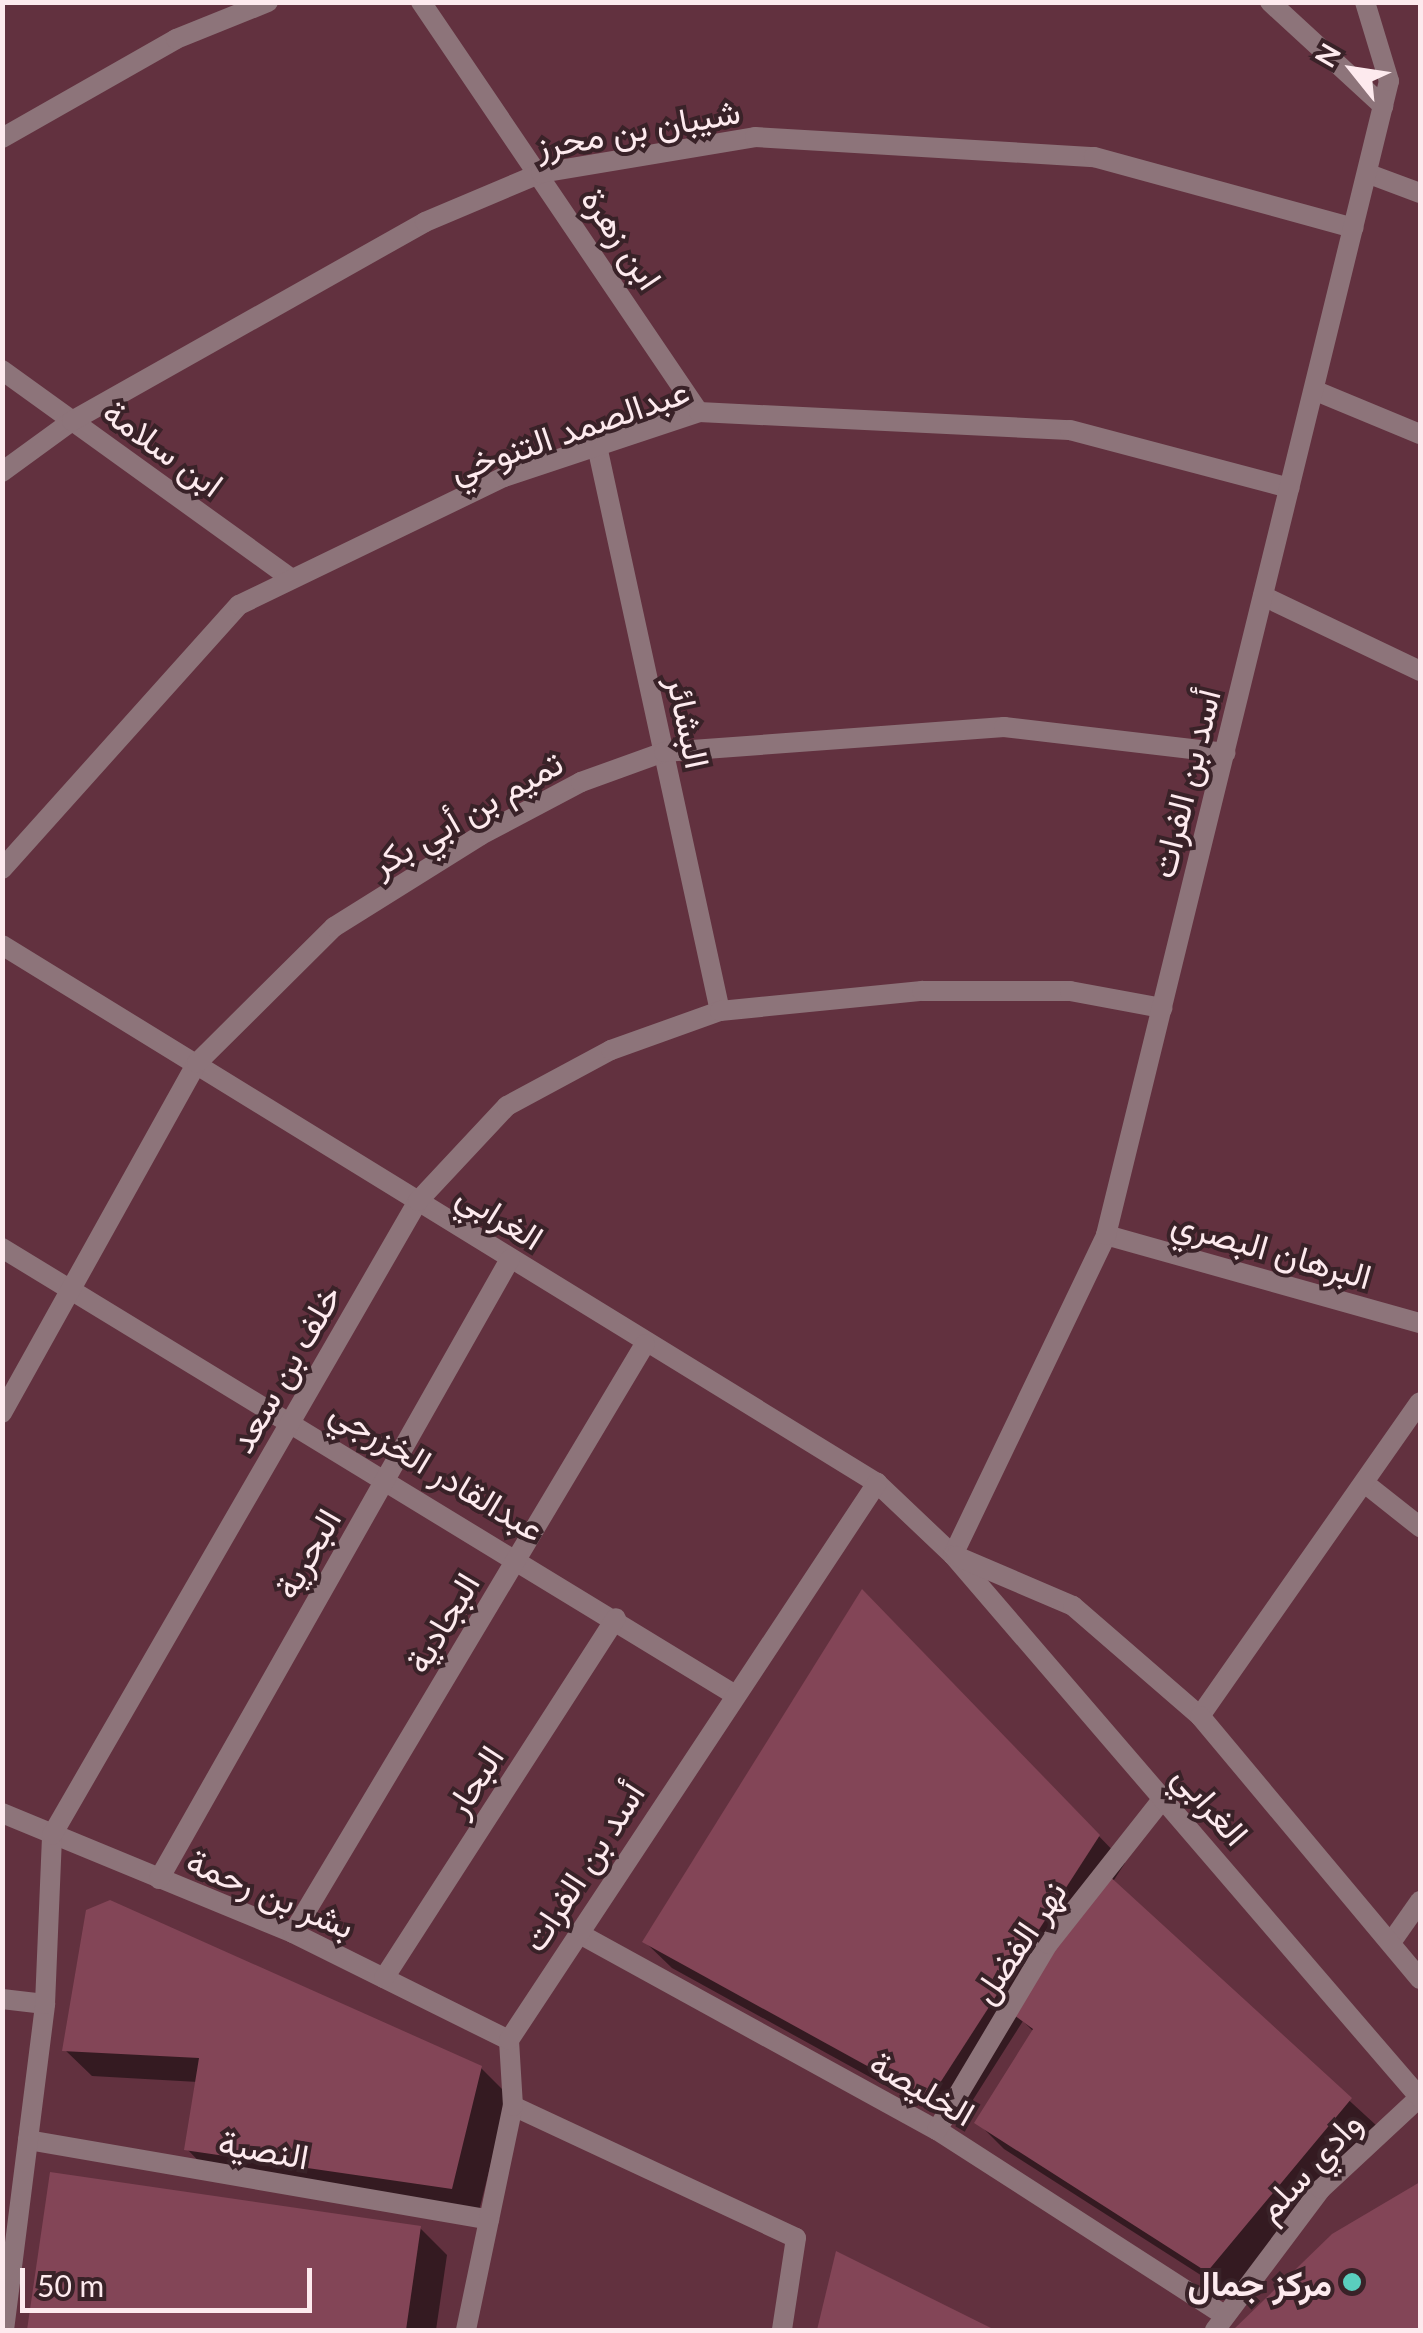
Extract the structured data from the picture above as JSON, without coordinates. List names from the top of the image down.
{
  "streets": {
    "street": [
      "شيبان بن محرز",
      "ابن زهرة",
      "عبدالصمد التنوخي",
      "ابن سلامة",
      "البشائر",
      "أسد بن الفرات",
      "تميم بن أبي بكر",
      "الغرابي",
      "البرهان البصري",
      "خلف بن سعد",
      "عبدالقادر الخزرجي",
      "البحرية",
      "البجادية",
      "البحار",
      "بشر بن رحمة",
      "نهر الفضل",
      "الخليصة",
      "النصية",
      "وادي سلم"
    ]
  },
  "crossings": [
    ["شيبان بن محرز", "ابن زهرة"],
    ["شيبان بن محرز", "ابن سلامة"],
    ["شيبان بن محرز", "أسد بن الفرات"],
    ["ابن زهرة", "عبدالصمد التنوخي"],
    ["عبدالصمد التنوخي", "ابن سلامة"],
    ["عبدالصمد التنوخي", "البشائر"],
    ["عبدالصمد التنوخي", "أسد بن الفرات"],
    ["البشائر", "تميم بن أبي بكر"],
    ["البشائر", "خلف بن سعد"],
    ["أسد بن الفرات", "تميم بن أبي بكر"],
    ["أسد بن الفرات", "الغرابي"],
    ["أسد بن الفرات", "البرهان البصري"],
    ["أسد بن الفرات", "خلف بن سعد"],
    ["أسد بن الفرات", "عبدالقادر الخزرجي"],
    ["أسد بن الفرات", "بشر بن رحمة"],
    ["أسد بن الفرات", "الخليصة"],
    ["تميم بن أبي بكر", "الغرابي"],
    ["تميم بن أبي بكر", "عبدالقادر الخزرجي"],
    ["الغرابي", "خلف بن سعد"],
    ["الغرابي", "البحرية"],
    ["الغرابي", "البجادية"],
    ["الغرابي", "نهر الفضل"],
    ["الغرابي", "وادي سلم"],
    ["خلف بن سعد", "عبدالقادر الخزرجي"],
    ["خلف بن سعد", "بشر بن رحمة"],
    ["خلف بن سعد", "النصية"],
    ["عبدالقادر الخزرجي", "البحرية"],
    ["عبدالقادر الخزرجي", "البجادية"],
    ["عبدالقادر الخزرجي", "البحار"],
    ["البحرية", "بشر بن رحمة"],
    ["البجادية", "بشر بن رحمة"],
    ["البحار", "بشر بن رحمة"],
    ["نهر الفضل", "الخليصة"],
    ["الخليصة", "وادي سلم"]
  ],
  "places": ["مركز جمال"],
  "scale_bar": "50 m",
  "north": "top left"
}
